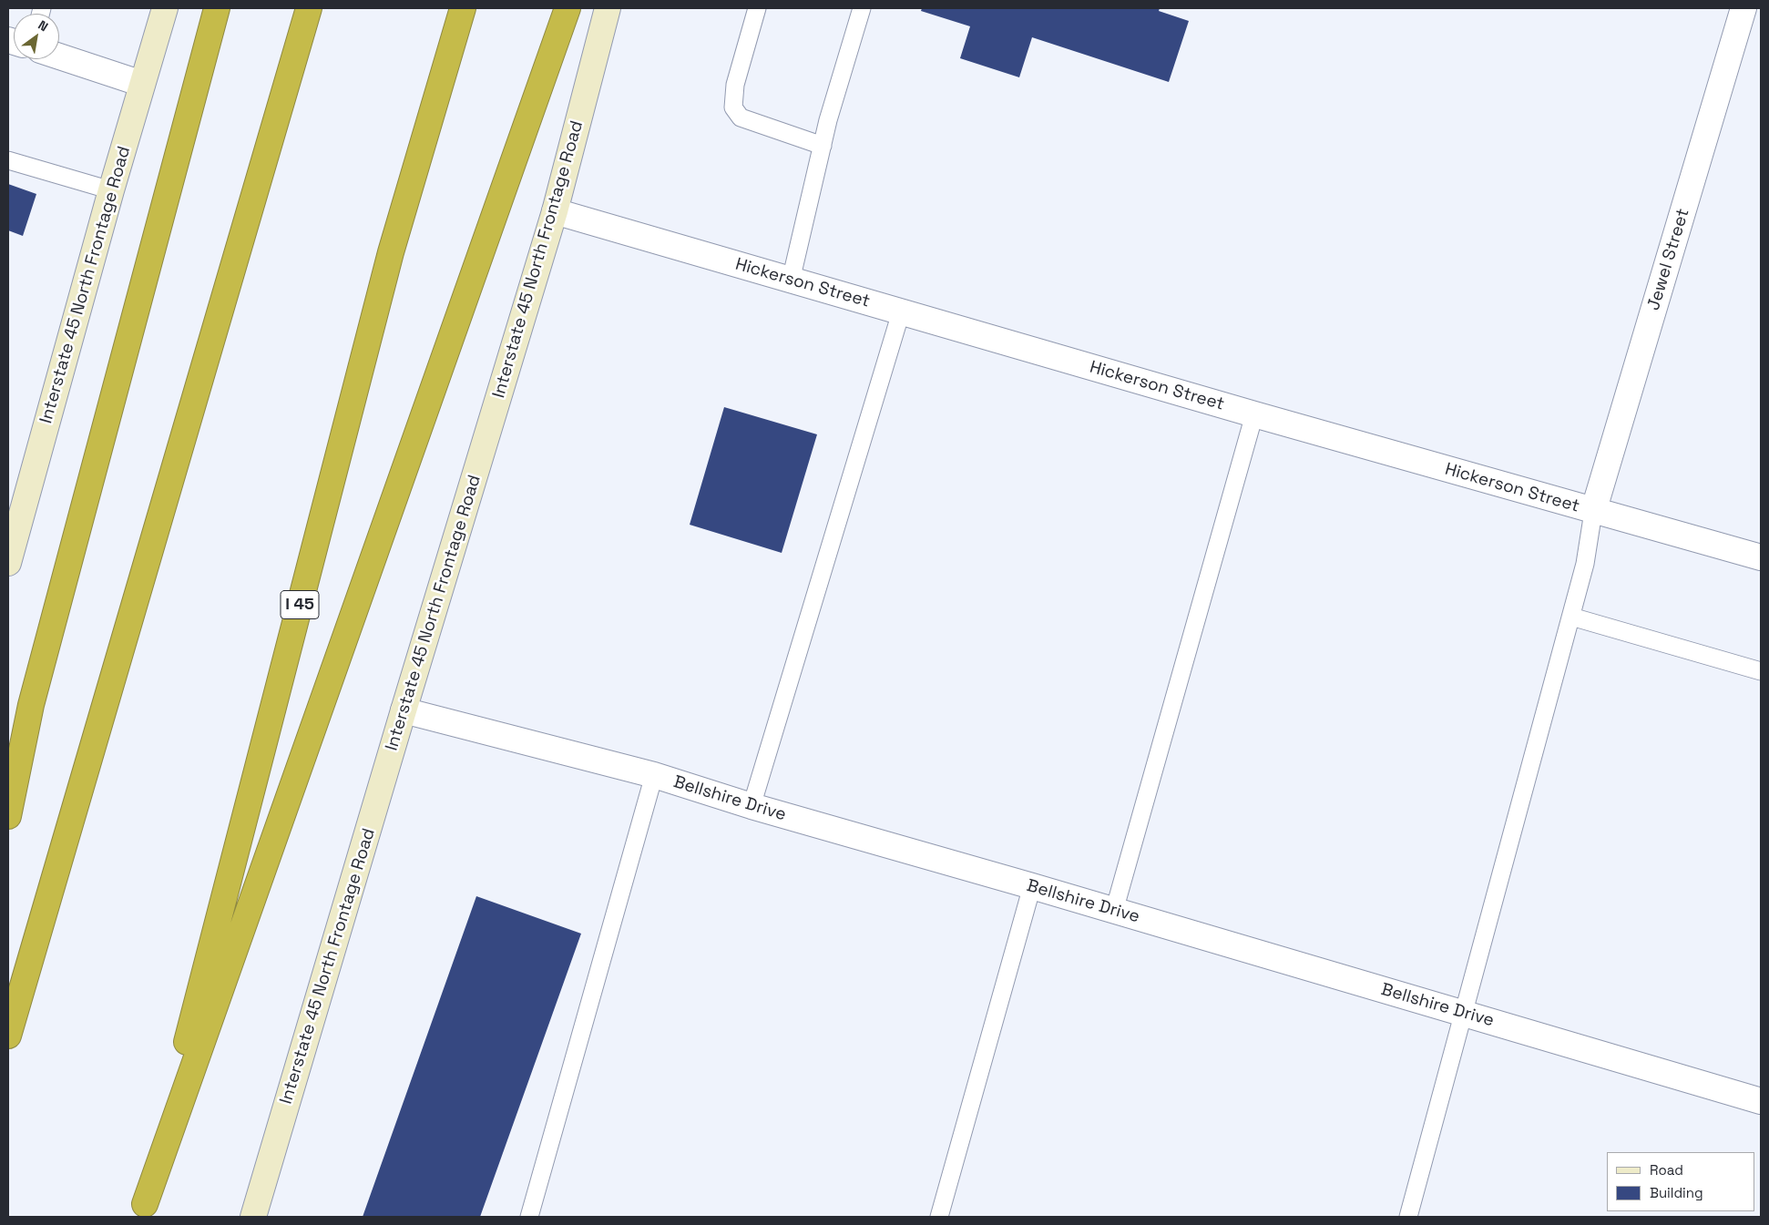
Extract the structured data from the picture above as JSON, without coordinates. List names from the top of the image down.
{
  "streets": {
    "highway": ["I 45"],
    "main road": ["Interstate 45 North Frontage Road"],
    "street": ["Jewel Street", "Hickerson Street", "Bellshire Drive"]
  },
  "crossings": [
    ["Interstate 45 North Frontage Road", "Hickerson Street"],
    ["Interstate 45 North Frontage Road", "Bellshire Drive"],
    ["Jewel Street", "Hickerson Street"]
  ],
  "legend": ["Road", "Building"],
  "north": "top right"
}
